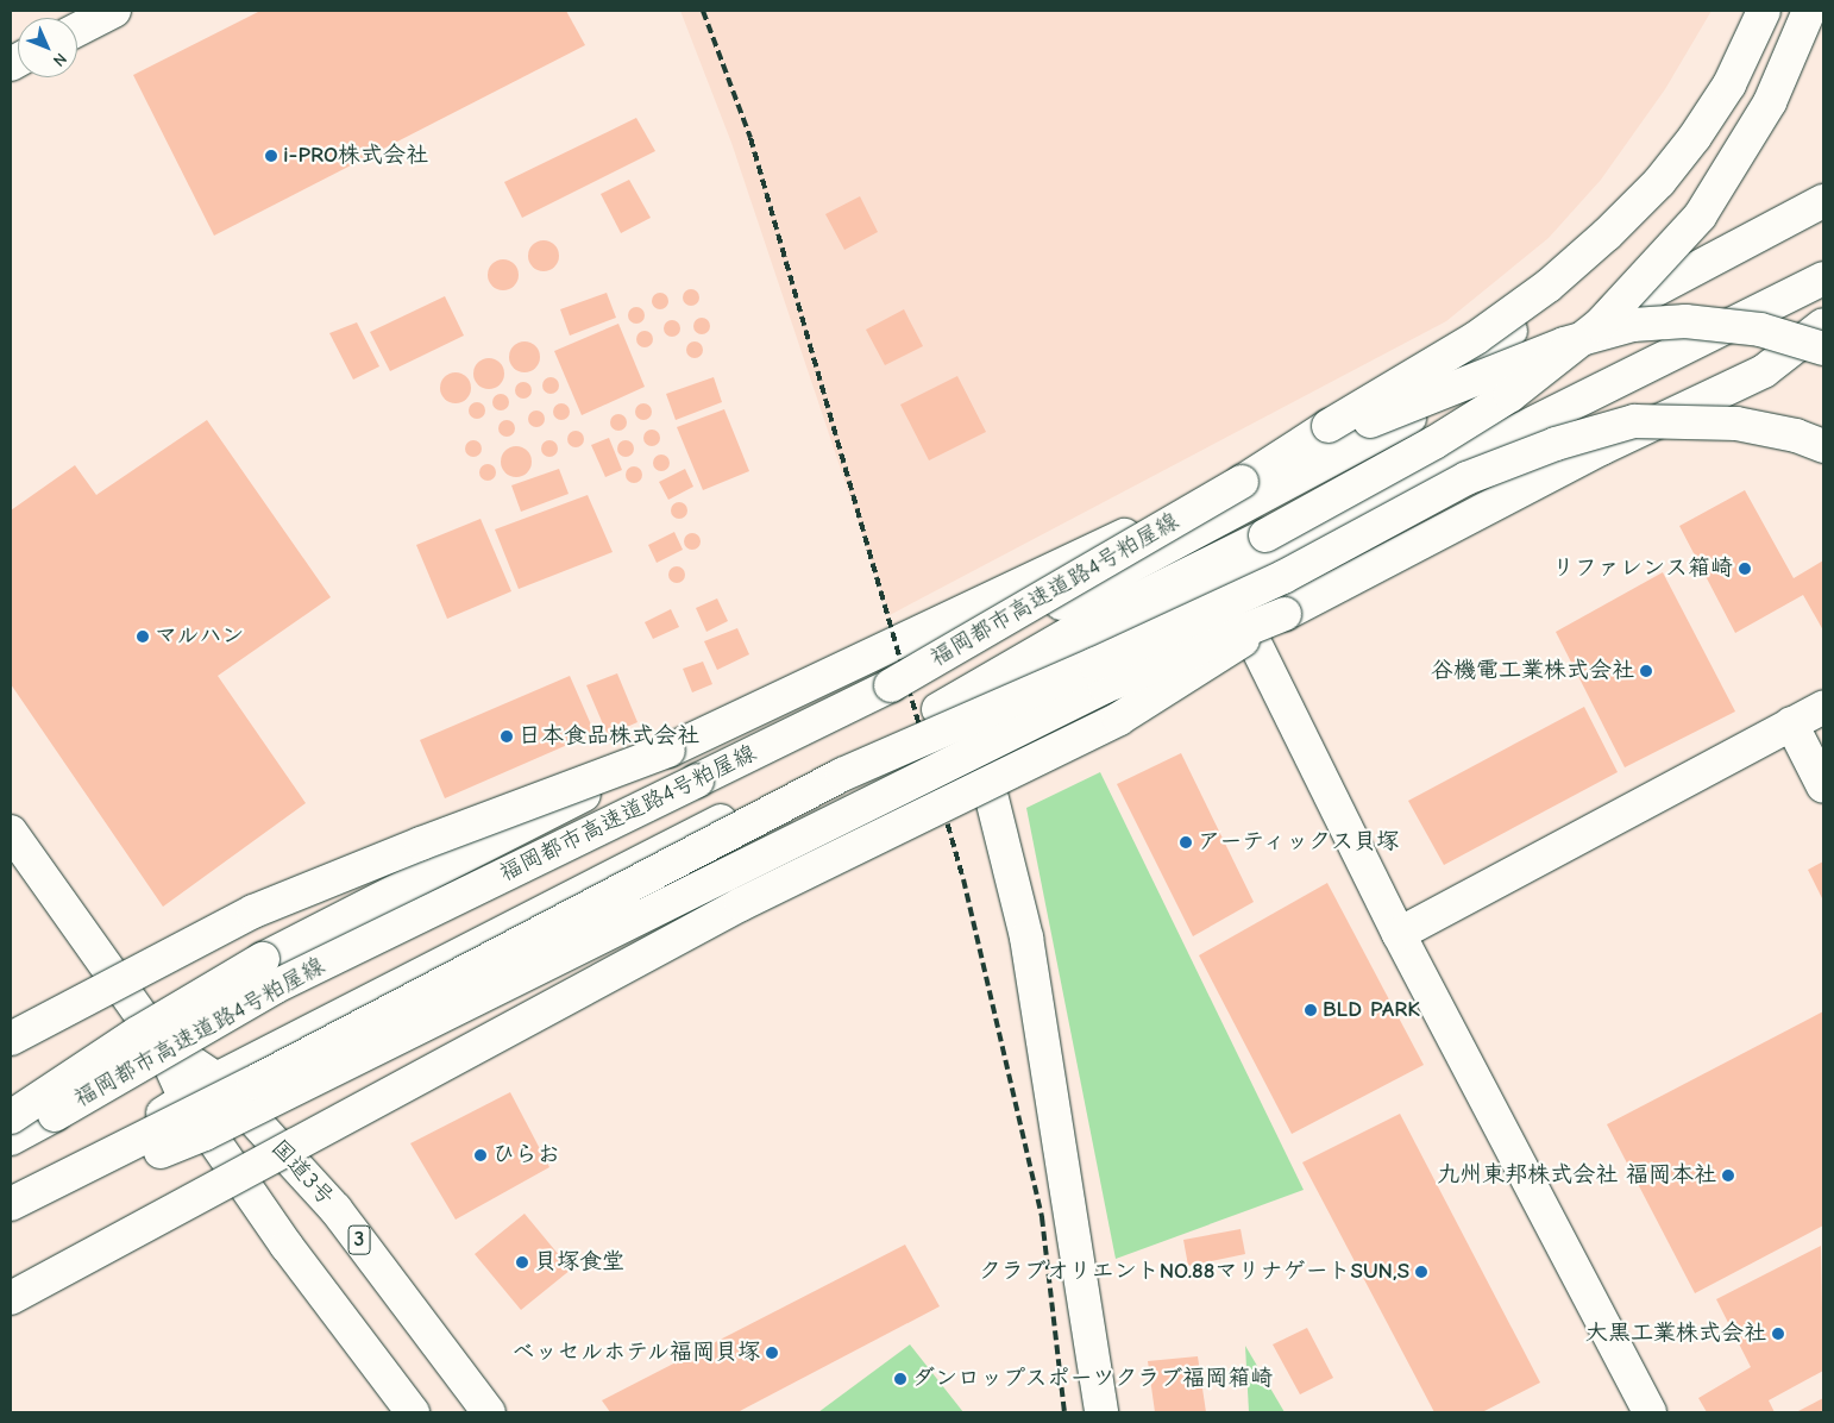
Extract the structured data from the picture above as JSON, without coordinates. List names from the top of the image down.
{
  "streets": {
    "main road": ["福岡都市高速道路4号粕屋線", "国道3号", "3"]
  },
  "places": [
    "i-PRO株式会社",
    "リファレンス箱崎",
    "マルハン",
    "谷機電工業株式会社",
    "日本食品株式会社",
    "アーティックス貝塚",
    "BLD PARK",
    "ひらお",
    "九州東邦株式会社 福岡本社",
    "貝塚食堂",
    "クラブオリエントNO.88マリナゲートSUN,S",
    "大黒工業株式会社",
    "ベッセルホテル福岡貝塚",
    "ダンロップスポーツクラブ福岡箱崎"
  ],
  "north": "bottom right"
}
